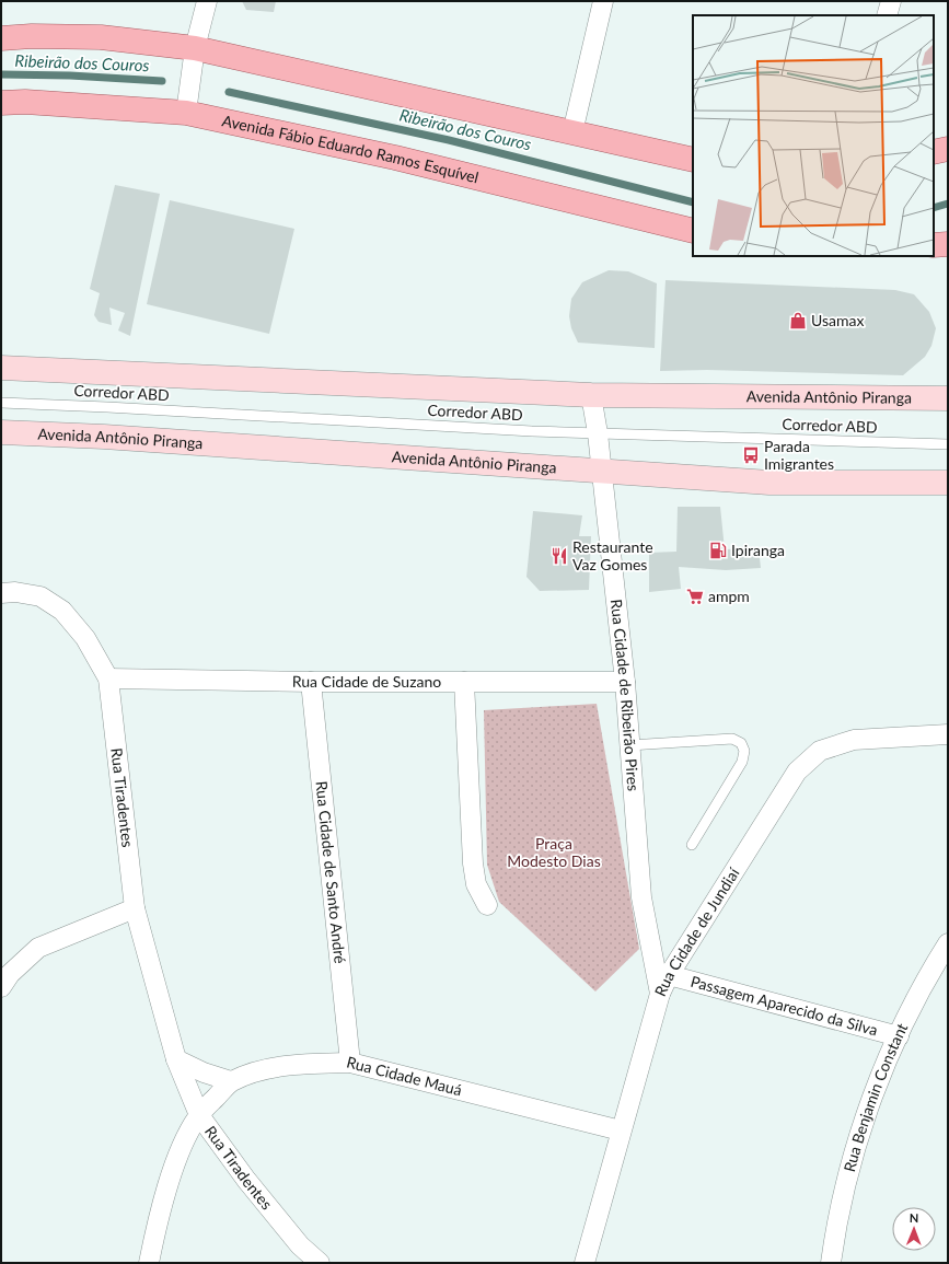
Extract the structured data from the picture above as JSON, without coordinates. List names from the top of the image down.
{
  "streets": {
    "main road": ["Avenida Fábio Eduardo Ramos Esquível", "Avenida Antônio Piranga"],
    "street": [
      "Rua Cidade de Suzano",
      "Rua Cidade de Ribeirão Pires",
      "Rua Tiradentes",
      "Rua Cidade de Santo André",
      "Rua Cidade de Jundiaí",
      "Passagem Aparecido da Silva",
      "Rua Cidade Mauá",
      "Rua Benjamin Constant"
    ],
    "lane": ["Corredor ABD"]
  },
  "crossings": [
    ["Corredor ABD", "Rua Cidade de Ribeirão Pires"],
    ["Avenida Antônio Piranga", "Rua Cidade de Ribeirão Pires"],
    ["Rua Cidade de Suzano", "Rua Cidade de Ribeirão Pires"],
    ["Rua Cidade de Suzano", "Rua Tiradentes"],
    ["Rua Cidade de Suzano", "Rua Cidade de Santo André"],
    ["Rua Cidade de Ribeirão Pires", "Rua Cidade de Jundiaí"],
    ["Rua Tiradentes", "Rua Cidade Mauá"],
    ["Rua Cidade de Santo André", "Rua Cidade Mauá"],
    ["Rua Cidade de Jundiaí", "Passagem Aparecido da Silva"],
    ["Rua Cidade de Jundiaí", "Rua Cidade Mauá"],
    ["Passagem Aparecido da Silva", "Rua Benjamin Constant"]
  ],
  "water": ["Ribeirão dos Couros"],
  "parks": ["Praça Modesto Dias"],
  "places": {
    "shop": ["Usamax"],
    "bus stop": ["Parada Imigrantes"],
    "fuel station": ["Ipiranga"],
    "restaurant": ["Restaurante Vaz Gomes"],
    "supermarket": ["ampm"]
  },
  "north": "top"
}
